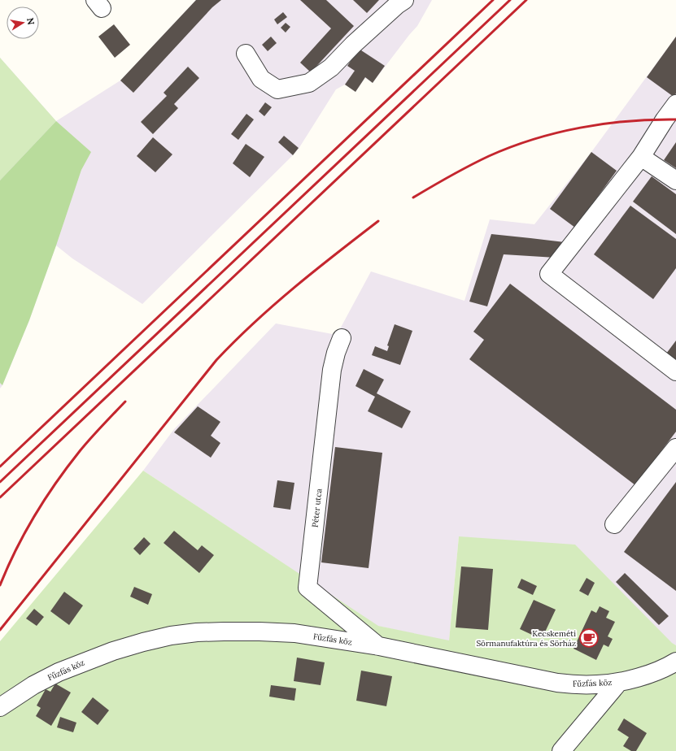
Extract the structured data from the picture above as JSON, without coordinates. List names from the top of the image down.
{
  "streets": {
    "street": ["Péter utca", "Fűzfás köz"]
  },
  "crossings": [
    ["Péter utca", "Fűzfás köz"]
  ],
  "places": {
    "cafe": ["Kecskeméti Sörmanufaktúra és Sörház"]
  },
  "north": "right"
}
